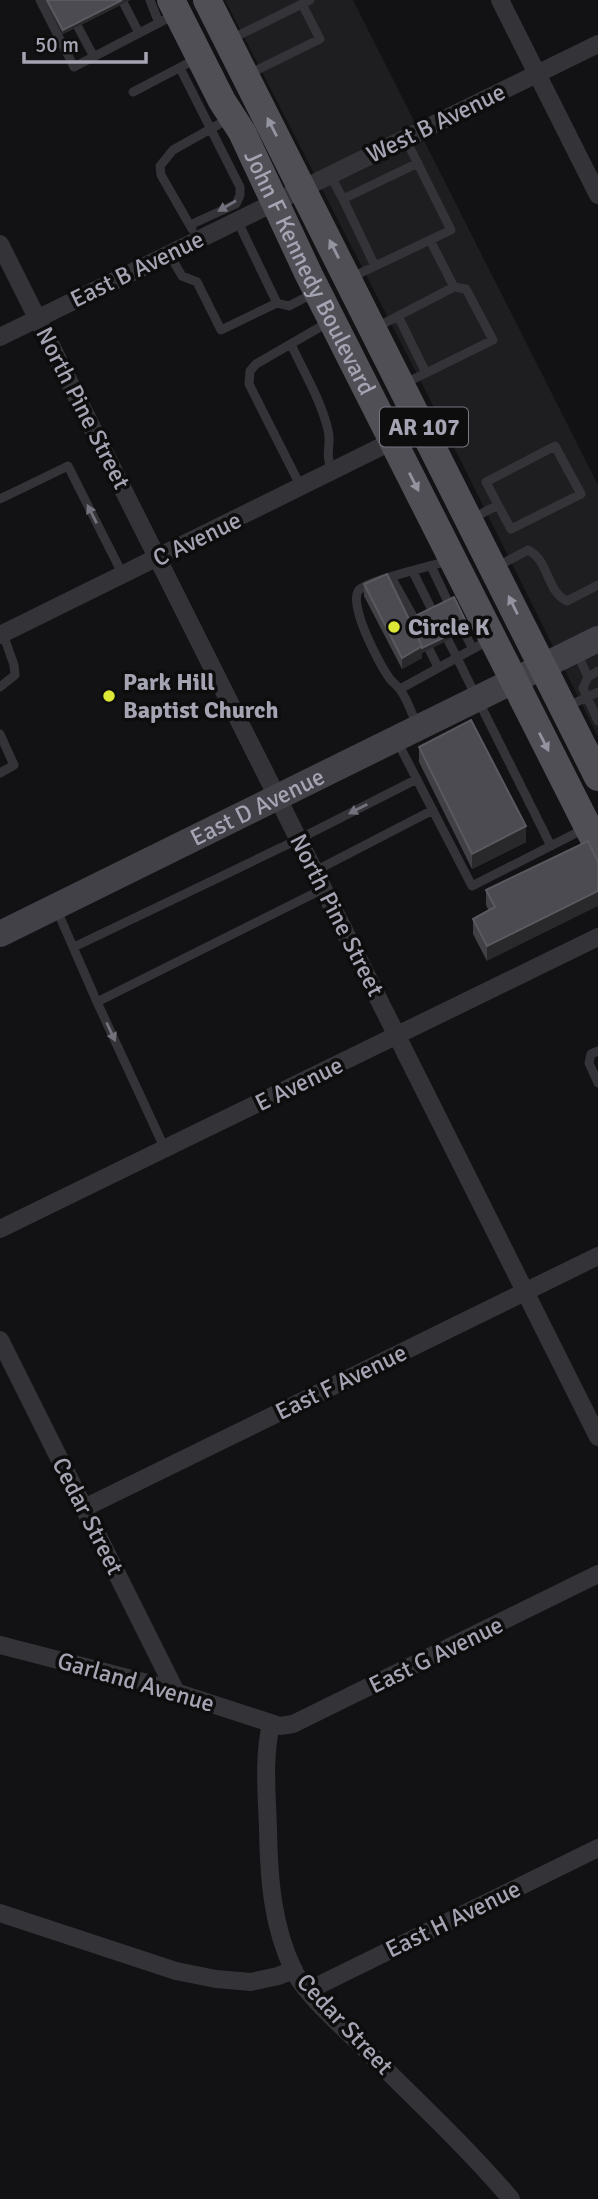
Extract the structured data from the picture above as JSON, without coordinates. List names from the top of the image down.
{
  "streets": {
    "main road": ["John F Kennedy Boulevard", "AR 107"],
    "street": [
      "West B Avenue",
      "East B Avenue",
      "North Pine Street",
      "C Avenue",
      "East D Avenue",
      "E Avenue",
      "East F Avenue",
      "Cedar Street",
      "East G Avenue",
      "Garland Avenue",
      "East H Avenue"
    ]
  },
  "crossings": [
    ["West B Avenue", "East B Avenue"],
    ["West B Avenue", "John F Kennedy Boulevard"],
    ["East B Avenue", "John F Kennedy Boulevard"],
    ["East B Avenue", "North Pine Street"],
    ["John F Kennedy Boulevard", "C Avenue"],
    ["John F Kennedy Boulevard", "East D Avenue"],
    ["North Pine Street", "C Avenue"],
    ["North Pine Street", "East D Avenue"],
    ["North Pine Street", "E Avenue"],
    ["North Pine Street", "East F Avenue"],
    ["East F Avenue", "Cedar Street"],
    ["Cedar Street", "East G Avenue"],
    ["Cedar Street", "Garland Avenue"],
    ["Cedar Street", "East H Avenue"],
    ["East G Avenue", "Garland Avenue"]
  ],
  "places": ["Circle K", "Park Hill Baptist Church"],
  "scale_bar": "50 m"
}
